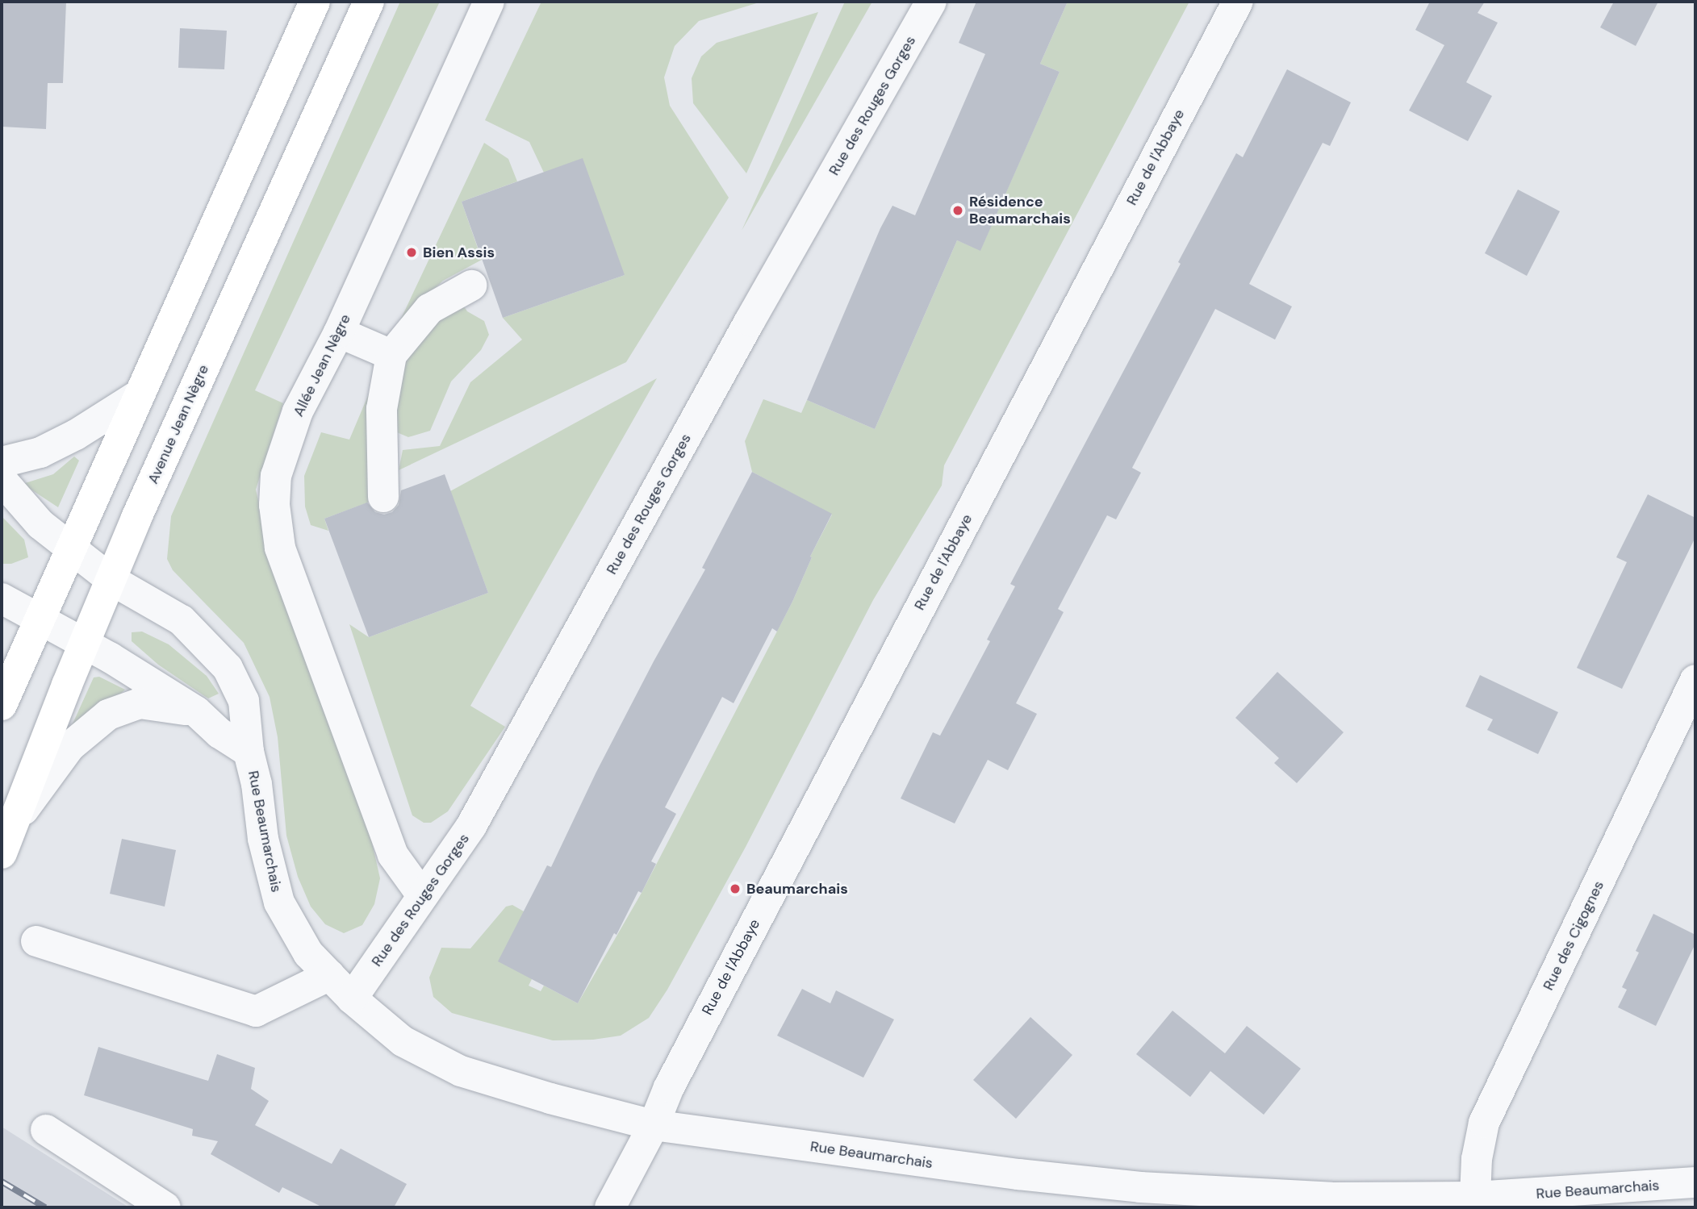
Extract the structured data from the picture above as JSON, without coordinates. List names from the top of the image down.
{
  "streets": {
    "main road": ["Avenue Jean Nègre"],
    "street": [
      "Rue des Rouges Gorges",
      "Rue de l'Abbaye",
      "Allée Jean Nègre",
      "Rue Beaumarchais",
      "Rue des Cigognes"
    ]
  },
  "crossings": [
    ["Rue des Rouges Gorges", "Allée Jean Nègre"],
    ["Rue des Rouges Gorges", "Rue Beaumarchais"],
    ["Rue de l'Abbaye", "Rue Beaumarchais"],
    ["Avenue Jean Nègre", "Rue Beaumarchais"],
    ["Rue Beaumarchais", "Rue des Cigognes"]
  ],
  "places": ["Résidence Beaumarchais", "Bien Assis", "Beaumarchais"]
}
